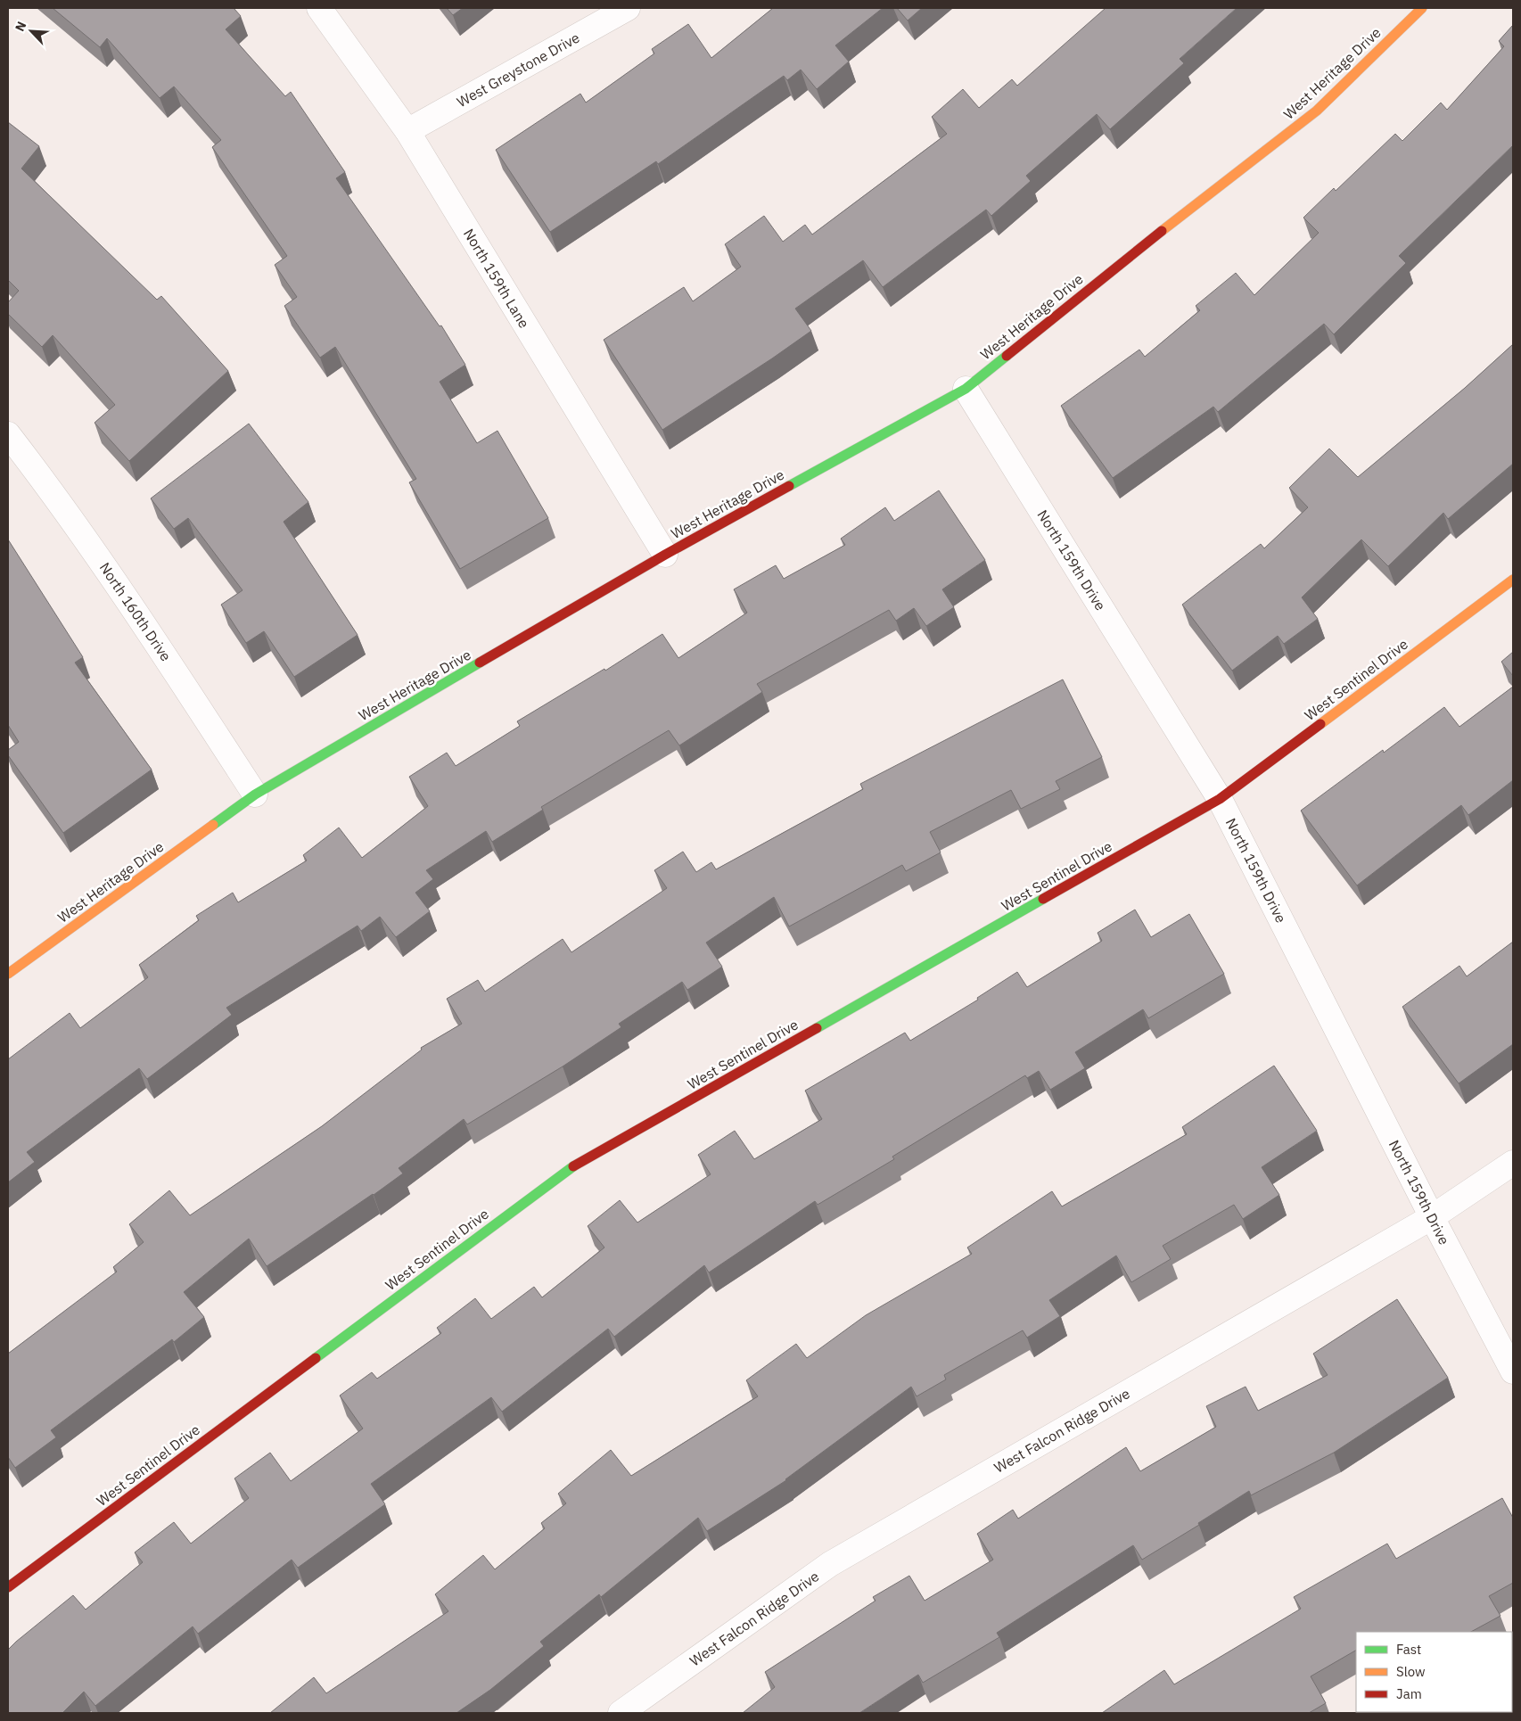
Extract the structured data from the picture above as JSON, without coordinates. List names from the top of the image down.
{
  "streets": {
    "street": [
      "West Greystone Drive",
      "West Heritage Drive",
      "North 159th Lane",
      "North 159th Drive",
      "North 160th Drive",
      "West Sentinel Drive",
      "West Falcon Ridge Drive"
    ]
  },
  "crossings": [
    ["West Greystone Drive", "North 159th Lane"],
    ["West Heritage Drive", "North 159th Lane"],
    ["West Heritage Drive", "North 159th Drive"],
    ["West Heritage Drive", "North 160th Drive"],
    ["North 159th Drive", "West Sentinel Drive"],
    ["North 159th Drive", "West Falcon Ridge Drive"]
  ],
  "legend": ["Fast", "Slow", "Jam"],
  "north": "top left"
}
